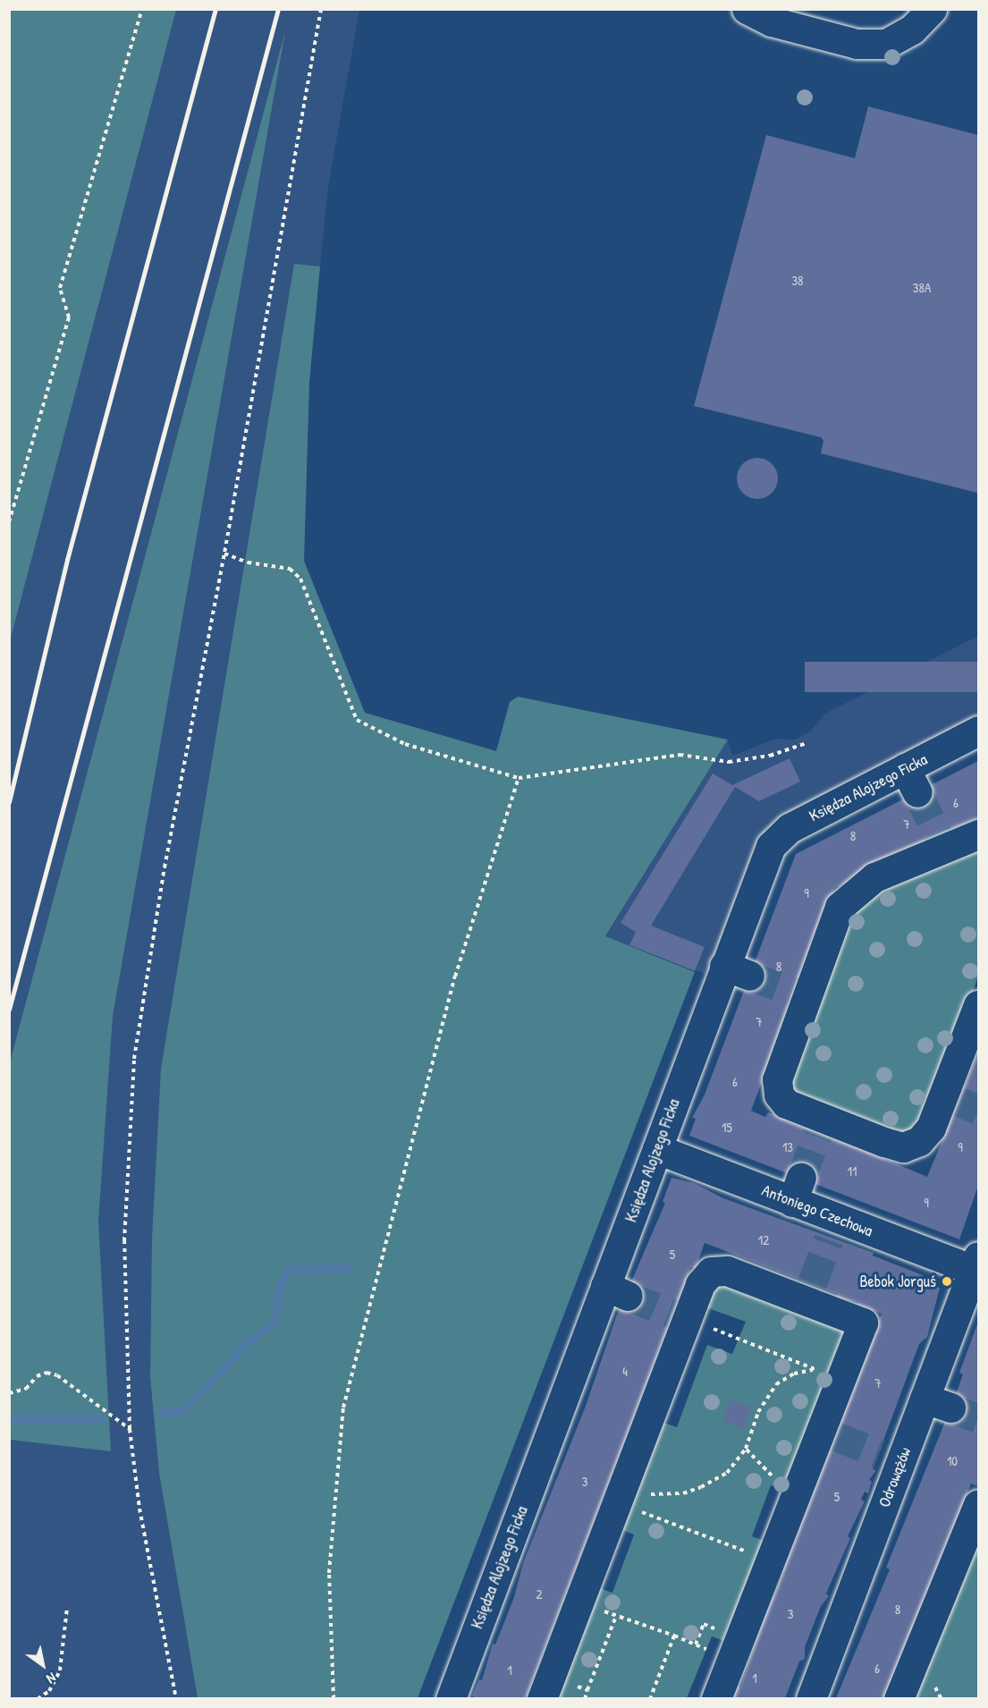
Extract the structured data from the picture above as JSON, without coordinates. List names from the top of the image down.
{
  "streets": {
    "street": ["Księdza Alojzego Ficka", "Antoniego Czechowa", "Odrowążów"]
  },
  "crossings": [
    ["Księdza Alojzego Ficka", "Antoniego Czechowa"],
    ["Antoniego Czechowa", "Odrowążów"]
  ],
  "places": ["Bebok Jorguś"],
  "house_numbers": [
    "38",
    "38A",
    "6",
    "7",
    "8",
    "9",
    "8",
    "7",
    "6",
    "15",
    "13",
    "9",
    "11",
    "9",
    "12",
    "5",
    "4",
    "7",
    "10",
    "3",
    "5",
    "2",
    "8",
    "3",
    "6",
    "1",
    "1"
  ],
  "north": "bottom right"
}
